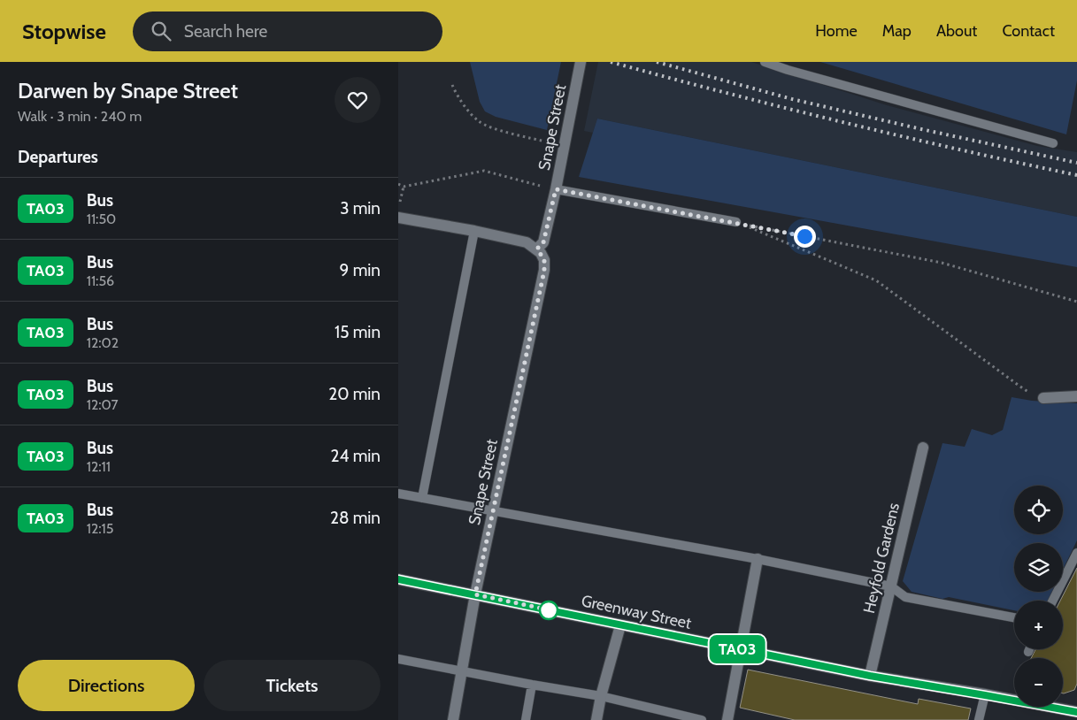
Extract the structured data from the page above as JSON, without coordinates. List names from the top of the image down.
{
  "streets": {
    "street": ["Snape Street", "Heyfold Gardens", "Greenway Street"]
  },
  "crossings": [
    ["Snape Street", "Greenway Street"],
    ["Heyfold Gardens", "Greenway Street"]
  ],
  "lines": ["bus line TA03"],
  "page": {
    "header": "Stopwise",
    "search": "Search here",
    "nav": [
      "Home",
      "Map",
      "About",
      "Contact"
    ],
    "heading": [
      ["Darwen by Snape Street", "Walk · 3 min · 240 m"],
      "Departures"
    ],
    "on_map": "TA03",
    "list": [
      {
        "mark": "TA03",
        "name": "Bus",
        "note": "11:50",
        "value": "3 min"
      },
      {
        "mark": "TA03",
        "name": "Bus",
        "note": "11:56",
        "value": "9 min"
      },
      {
        "mark": "TA03",
        "name": "Bus",
        "note": "12:02",
        "value": "15 min"
      },
      {
        "mark": "TA03",
        "name": "Bus",
        "note": "12:07",
        "value": "20 min"
      },
      {
        "mark": "TA03",
        "name": "Bus",
        "note": "12:11",
        "value": "24 min"
      },
      {
        "mark": "TA03",
        "name": "Bus",
        "note": "12:15",
        "value": "28 min"
      }
    ],
    "map_buttons": ["+", "−"],
    "buttons": ["Directions", "Tickets"]
  }
}
